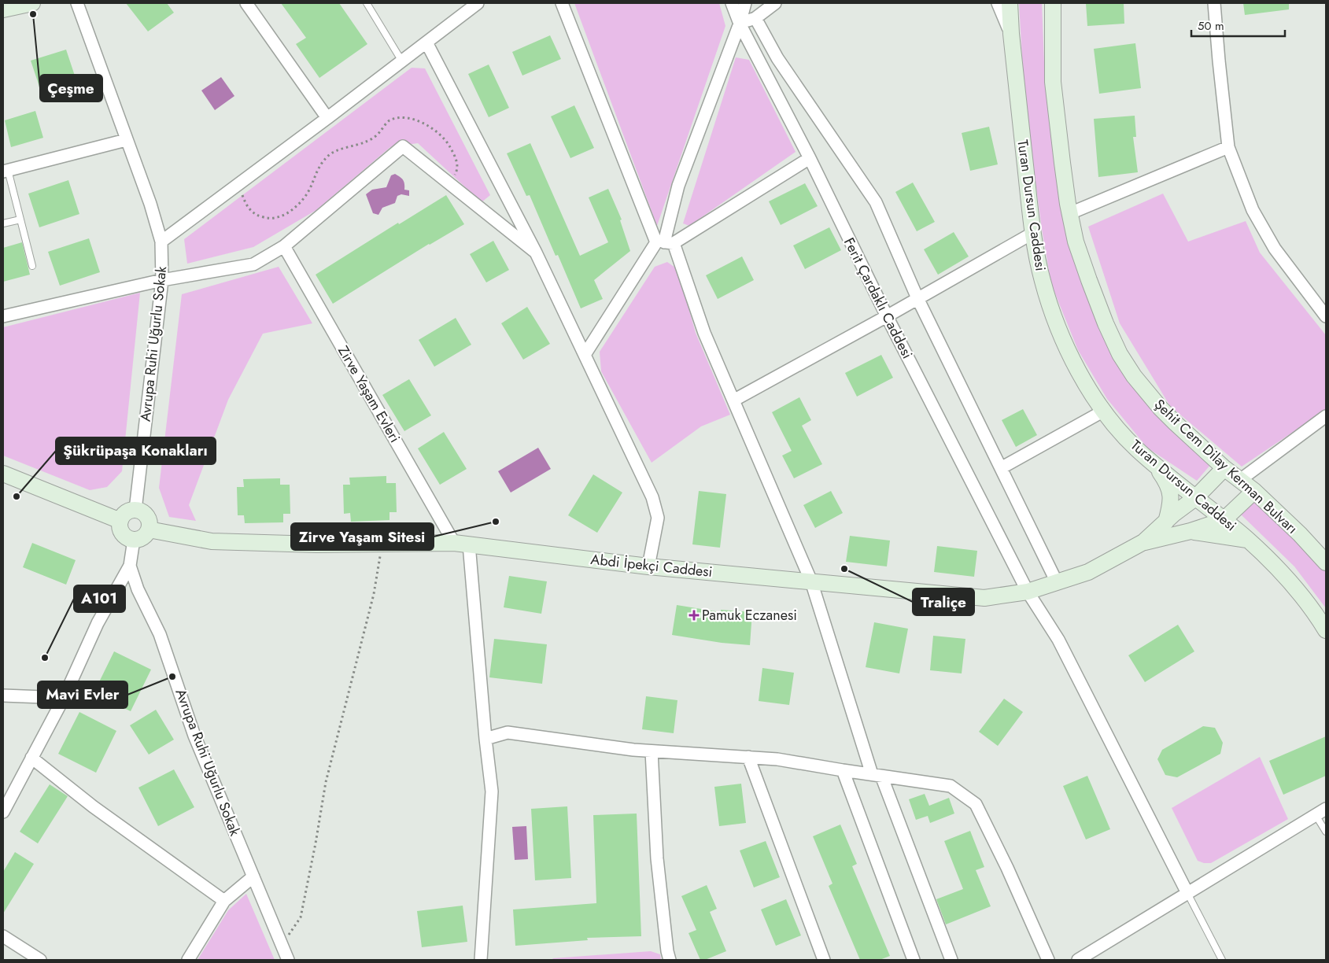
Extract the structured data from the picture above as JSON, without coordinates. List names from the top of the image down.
{
  "streets": {
    "main road": ["Turan Dursun Caddesi", "Şehit Cem Dilay Kerman Bulvarı", "Abdi İpekçi Caddesi"],
    "street": ["Ferit Çardaklı Caddesi", "Avrupa Ruhi Uğurlu Sokak", "Zirve Yaşam Evleri"]
  },
  "crossings": [
    ["Ferit Çardaklı Caddesi", "Abdi İpekçi Caddesi"],
    ["Avrupa Ruhi Uğurlu Sokak", "Abdi İpekçi Caddesi"],
    ["Zirve Yaşam Evleri", "Abdi İpekçi Caddesi"]
  ],
  "places": {
    "other": [
      "Çeşme",
      "Şükrüpaşa Konakları",
      "Zirve Yaşam Sitesi",
      "Traliçe",
      "A101",
      "Mavi Evler"
    ],
    "health": ["Pamuk Eczanesi"]
  },
  "scale_bar": "50 m"
}
